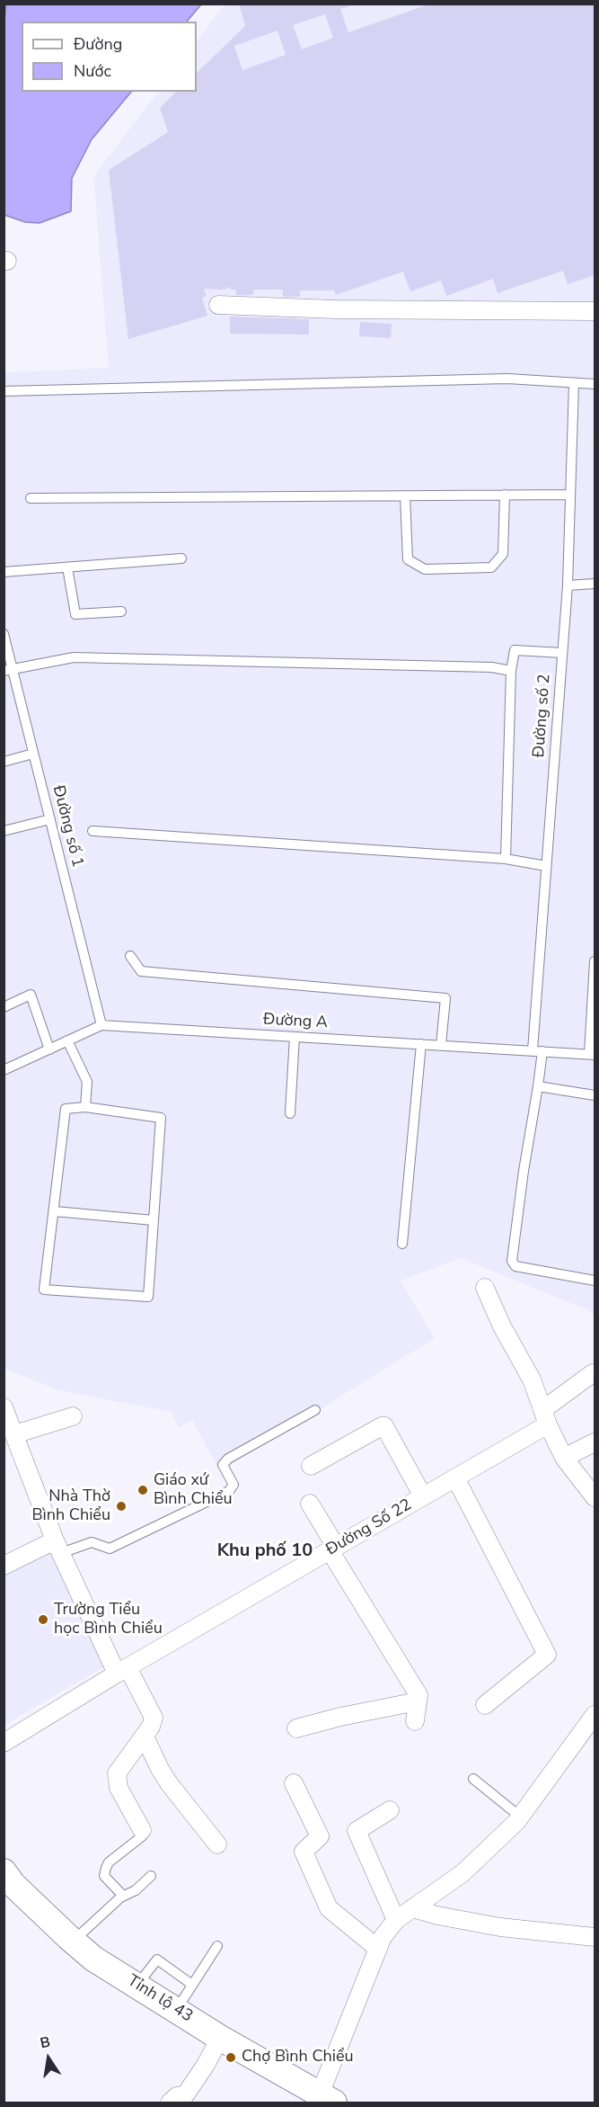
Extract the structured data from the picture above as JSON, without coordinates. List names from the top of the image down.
{
  "streets": {
    "main road": ["Tỉnh lộ 43"],
    "street": ["Đường Số 22"],
    "lane": ["Đường số 2", "Đường số 1", "Đường A"]
  },
  "crossings": [
    ["Đường số 2", "Đường A"],
    ["Đường số 1", "Đường A"]
  ],
  "districts": ["Khu phố 10"],
  "places": [
    "Giáo xứ Bình Chiểu",
    "Nhà Thờ Bình Chiểu",
    "Trường Tiểu học Bình Chiểu",
    "Chợ Bình Chiểu"
  ],
  "legend": ["Đường", "Nước"],
  "north": "top"
}
